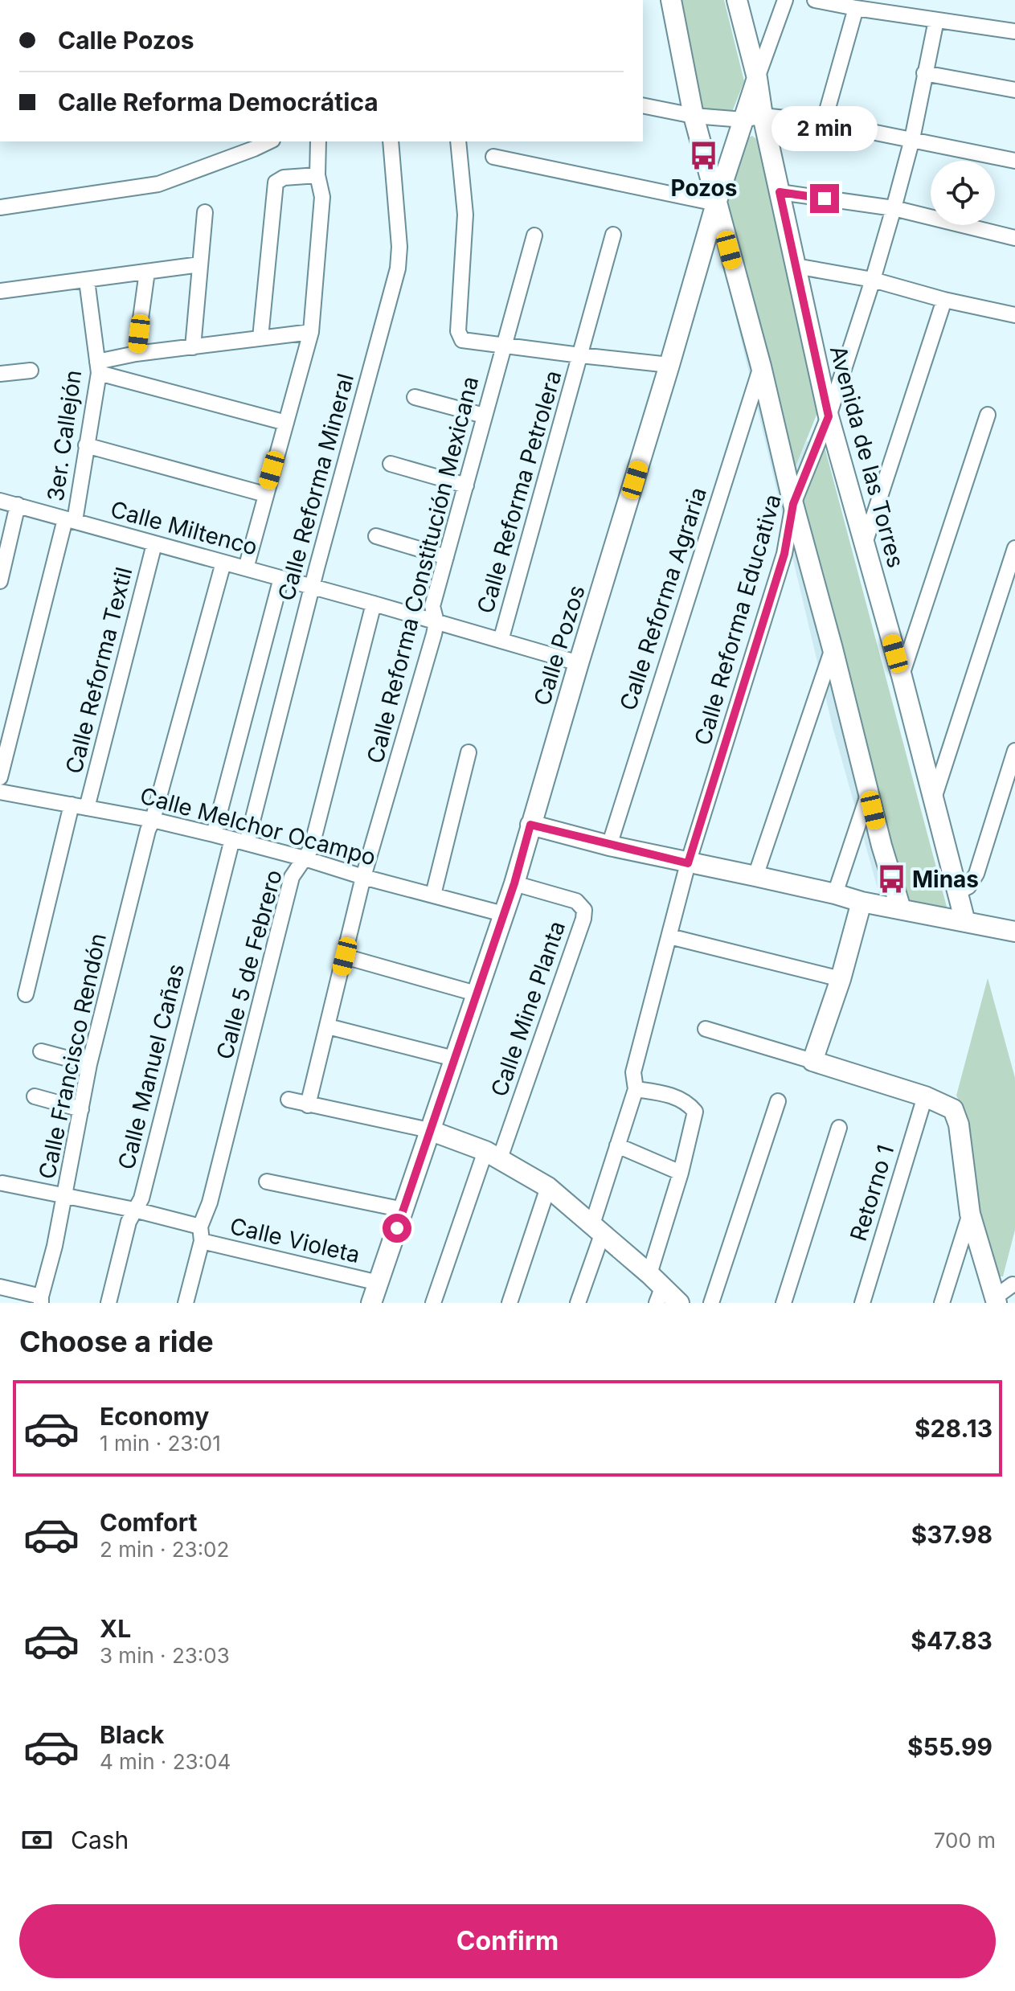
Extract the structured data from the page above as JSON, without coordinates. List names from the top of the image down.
{
  "streets": {
    "street": [
      "3er. Callejón",
      "Avenida de las Torres",
      "Calle Reforma Mineral",
      "Calle Reforma Petrolera",
      "Calle Miltenco",
      "Calle Reforma Constitución Mexicana",
      "Calle Reforma Agraria",
      "Calle Reforma Educativa",
      "Calle Pozos",
      "Calle Reforma Textil",
      "Calle Melchor Ocampo",
      "Calle 5 de Febrero",
      "Calle Mine Planta",
      "Calle Francisco Rendón",
      "Calle Manuel Cañas",
      "Retorno 1",
      "Calle Violeta"
    ]
  },
  "crossings": [
    ["3er. Callejón", "Calle Miltenco"],
    ["Avenida de las Torres", "Calle Reforma Educativa"],
    ["Avenida de las Torres", "Calle Pozos"],
    ["Calle Reforma Mineral", "Calle Miltenco"],
    ["Calle Reforma Mineral", "Calle Melchor Ocampo"],
    ["Calle Reforma Mineral", "Calle Manuel Cañas"],
    ["Calle Reforma Petrolera", "Calle Miltenco"],
    ["Calle Miltenco", "Calle Reforma Constitución Mexicana"],
    ["Calle Miltenco", "Calle Pozos"],
    ["Calle Miltenco", "Calle Reforma Textil"],
    ["Calle Miltenco", "Calle 5 de Febrero"],
    ["Calle Miltenco", "Calle Francisco Rendón"],
    ["Calle Reforma Constitución Mexicana", "Calle Melchor Ocampo"],
    ["Calle Pozos", "Calle Melchor Ocampo"],
    ["Calle Pozos", "Calle Mine Planta"],
    ["Calle Pozos", "Calle Violeta"],
    ["Calle Reforma Textil", "Calle Melchor Ocampo"],
    ["Calle Melchor Ocampo", "Calle 5 de Febrero"],
    ["Calle Melchor Ocampo", "Calle Francisco Rendón"],
    ["Calle Melchor Ocampo", "Calle Manuel Cañas"],
    ["Calle 5 de Febrero", "Calle Violeta"],
    ["Calle Francisco Rendón", "Calle Violeta"],
    ["Calle Manuel Cañas", "Calle Violeta"]
  ],
  "places": {
    "bus stop": ["Pozos", "Minas"]
  },
  "page": {
    "banner": ["Calle Pozos", "Calle Reforma Democrática"],
    "bubble": "2 min",
    "heading": "Choose a ride",
    "list": [
      {
        "name": "Economy",
        "note": "1 min · 23:01",
        "value": "$28.13"
      },
      {
        "name": "Comfort",
        "note": "2 min · 23:02",
        "value": "$37.98"
      },
      {
        "name": "XL",
        "note": "3 min · 23:03",
        "value": "$47.83"
      },
      {
        "name": "Black",
        "note": "4 min · 23:04",
        "value": "$55.99"
      }
    ],
    "pay": ["Cash", "700 m"],
    "buttons": "Confirm"
  }
}
